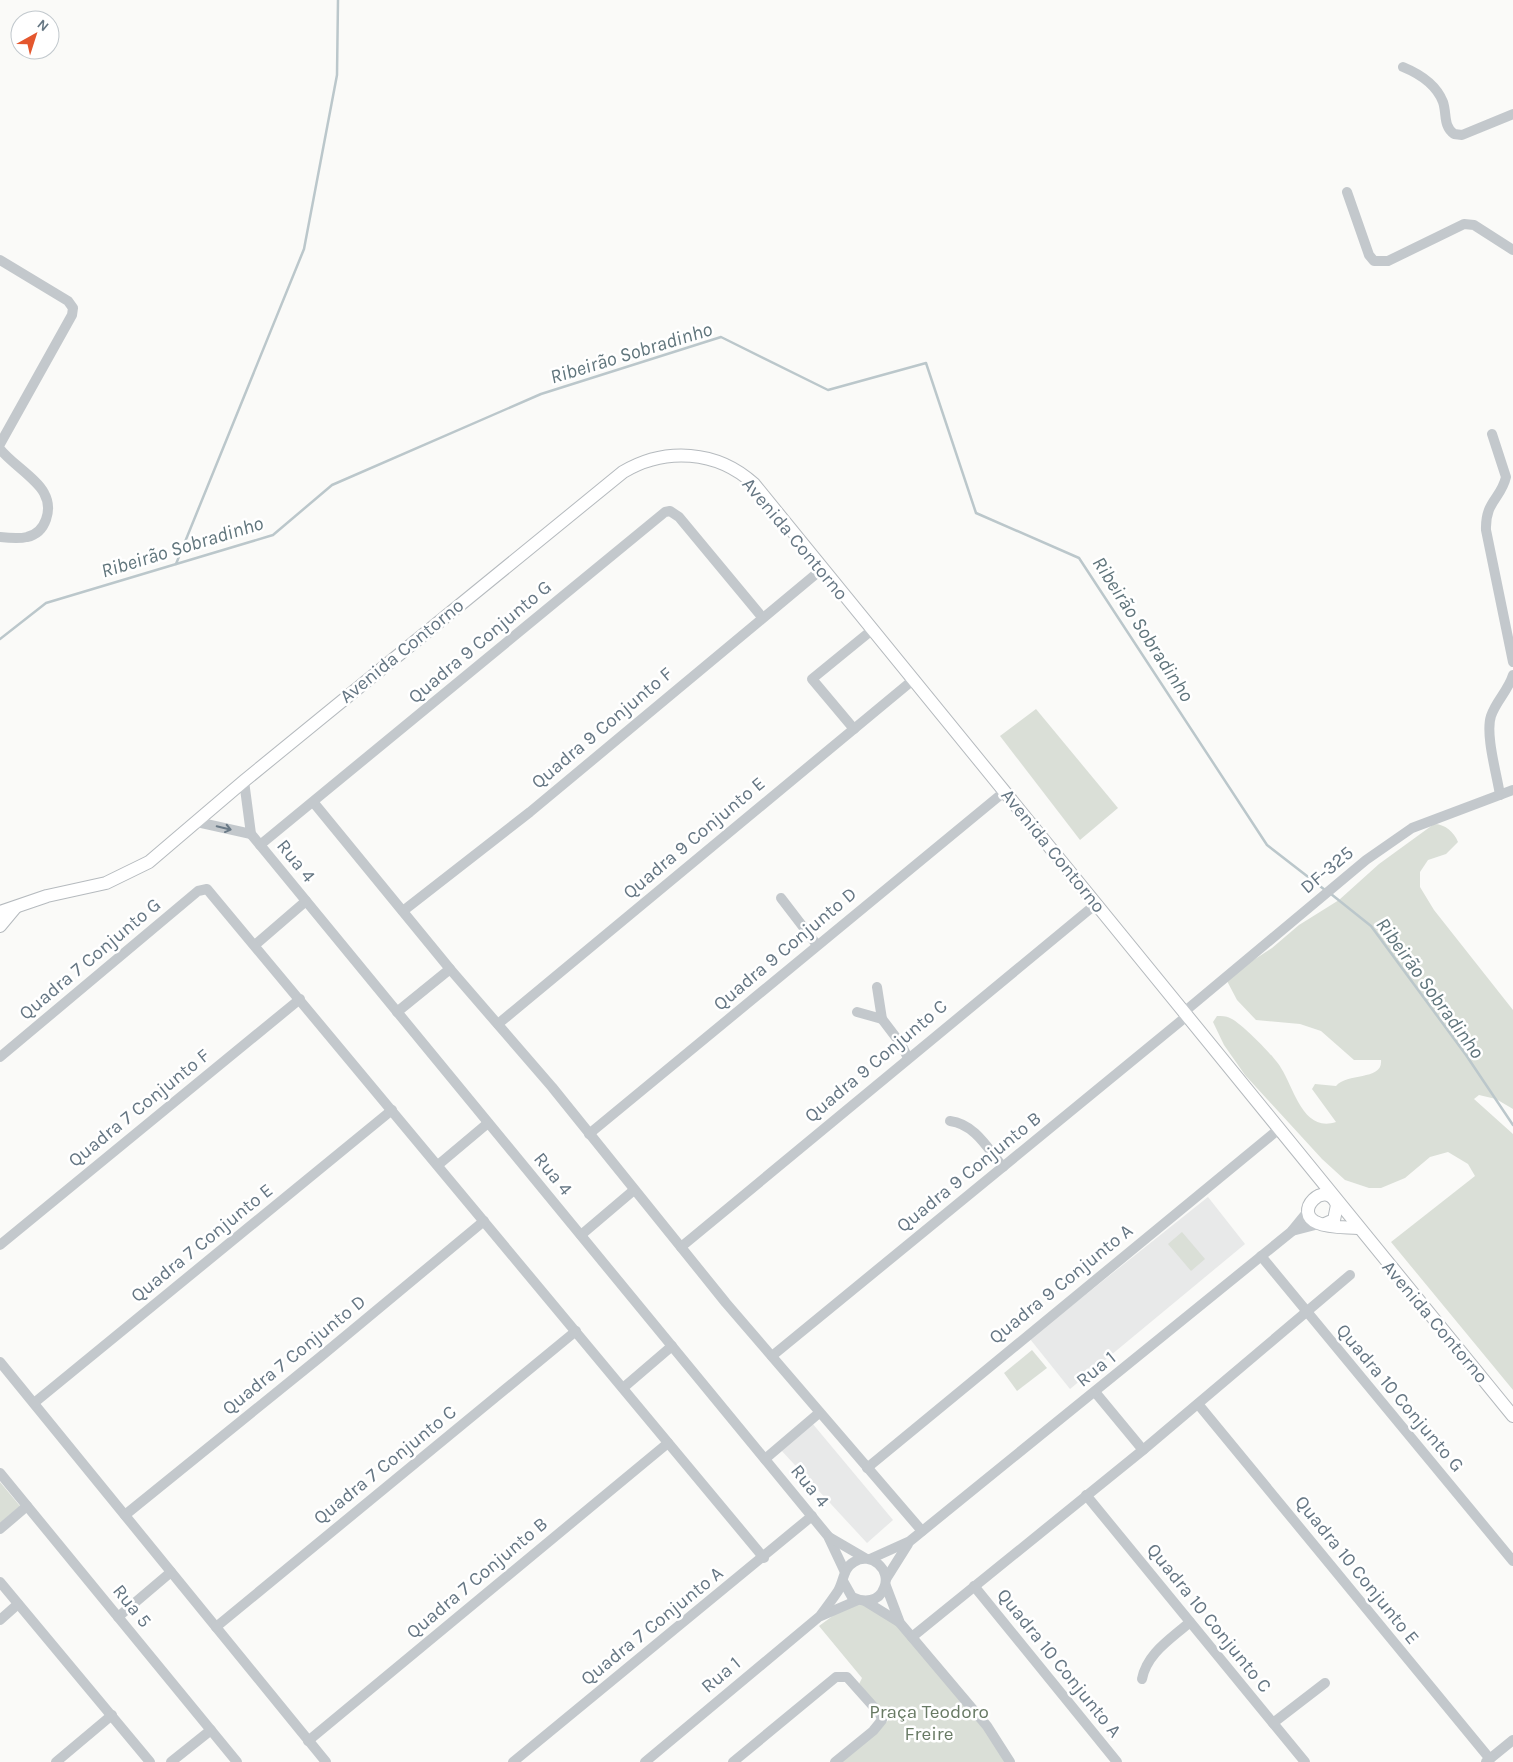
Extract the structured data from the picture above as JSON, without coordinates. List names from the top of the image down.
{
  "streets": {
    "main road": ["Avenida Contorno"],
    "street": [
      "Quadra 9 Conjunto G",
      "Quadra 9 Conjunto F",
      "Quadra 9 Conjunto E",
      "Rua 4",
      "DF-325",
      "Quadra 9 Conjunto D",
      "Quadra 7 Conjunto G",
      "Quadra 9 Conjunto C",
      "Quadra 7 Conjunto F",
      "Quadra 9 Conjunto B",
      "Quadra 7 Conjunto E",
      "Quadra 9 Conjunto A",
      "Quadra 7 Conjunto D",
      "Rua 1",
      "Quadra 10 Conjunto G",
      "Quadra 7 Conjunto C",
      "Quadra 10 Conjunto E",
      "Quadra 7 Conjunto B",
      "Rua 5",
      "Quadra 10 Conjunto C",
      "Quadra 7 Conjunto A",
      "Quadra 10 Conjunto A"
    ]
  },
  "crossings": [
    ["Avenida Contorno", "Quadra 9 Conjunto F"],
    ["Avenida Contorno", "Quadra 9 Conjunto E"],
    ["Avenida Contorno", "Rua 4"],
    ["Avenida Contorno", "DF-325"],
    ["Avenida Contorno", "Quadra 9 Conjunto D"],
    ["Avenida Contorno", "Quadra 9 Conjunto C"],
    ["Avenida Contorno", "Quadra 9 Conjunto B"],
    ["Avenida Contorno", "Quadra 9 Conjunto A"],
    ["Avenida Contorno", "Rua 1"],
    ["Quadra 9 Conjunto G", "Quadra 9 Conjunto F"],
    ["Quadra 9 Conjunto G", "Rua 4"],
    ["Rua 4", "Quadra 7 Conjunto A"],
    ["DF-325", "Quadra 9 Conjunto B"],
    ["Rua 1", "Quadra 10 Conjunto G"]
  ],
  "water": ["Ribeirão Sobradinho"],
  "parks": ["Praça Teodoro Freire"],
  "north": "top right"
}
